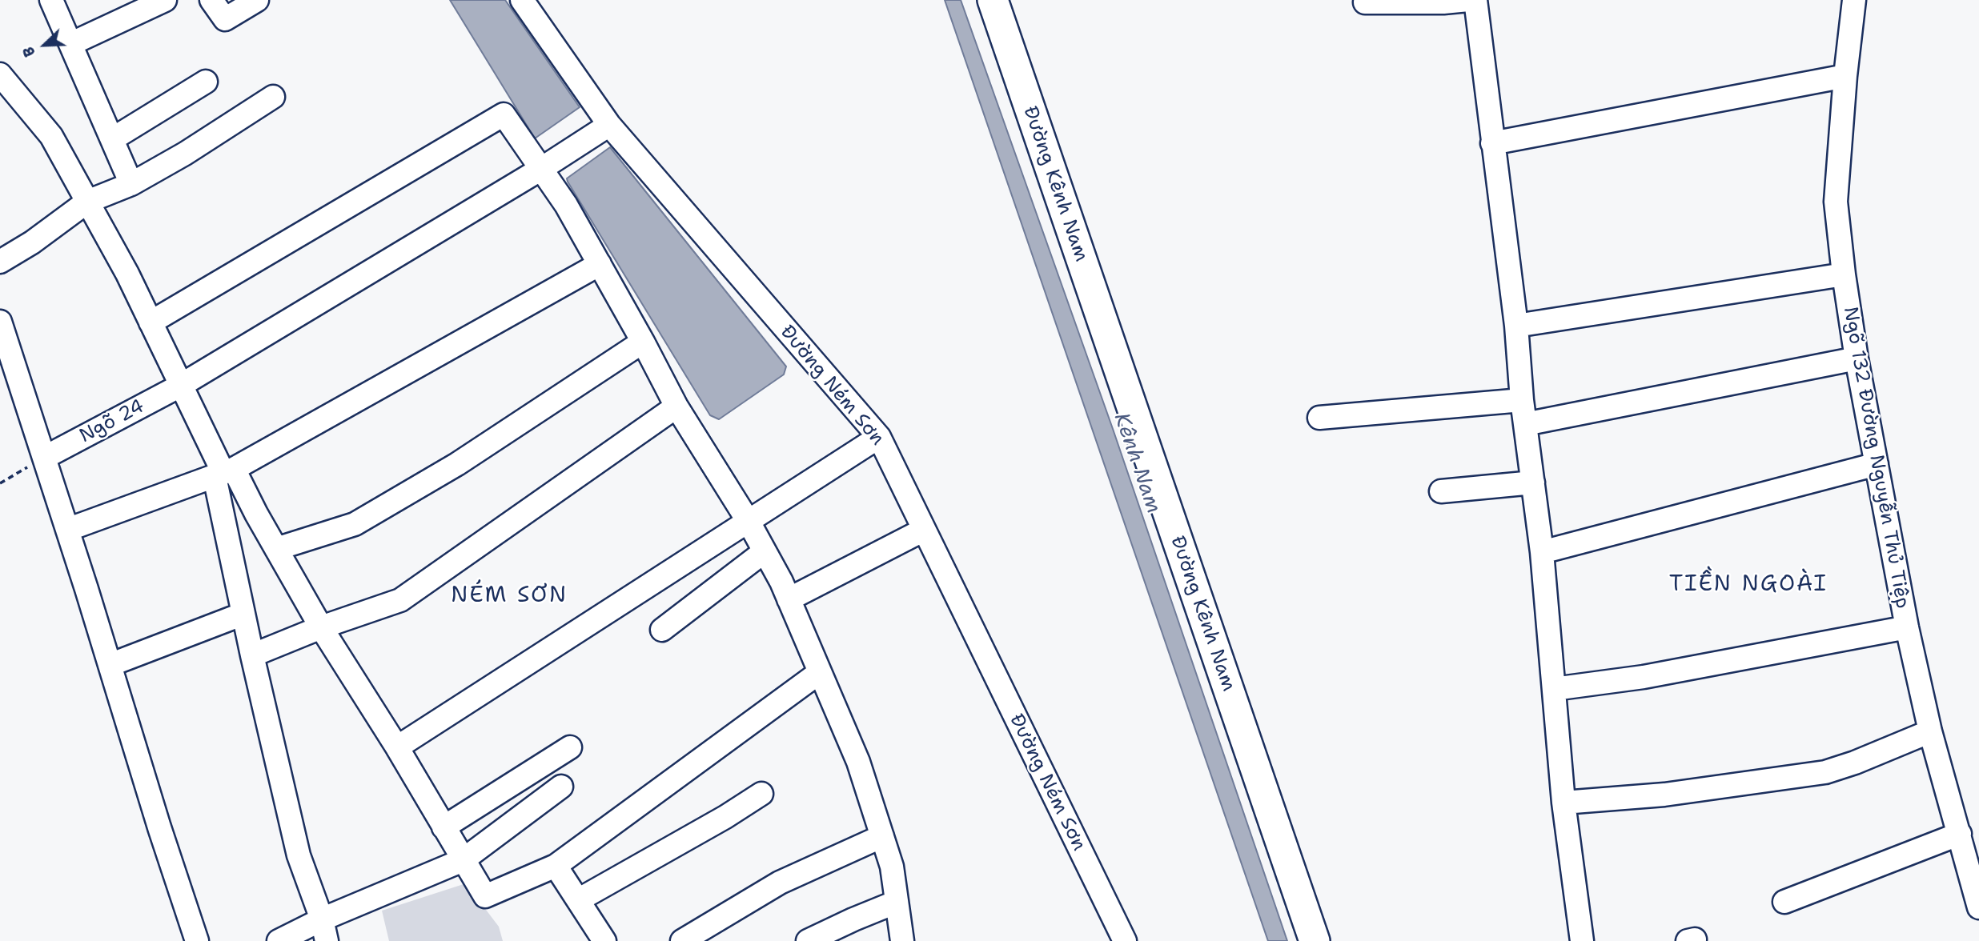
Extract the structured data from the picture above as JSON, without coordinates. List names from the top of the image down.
{
  "streets": {
    "main road": ["Đường Kênh Nam"],
    "street": ["Đường Ném Sơn", "Ngõ 24", "Ngõ 132 Đường Nguyễn Thủ Tiệp"]
  },
  "crossings": [
    ["Đường Ném Sơn", "Ngõ 24"]
  ],
  "districts": ["TIỀN NGOÀI", "NÉM SƠN"],
  "water": ["Kênh Nam"],
  "north": "bottom left"
}
